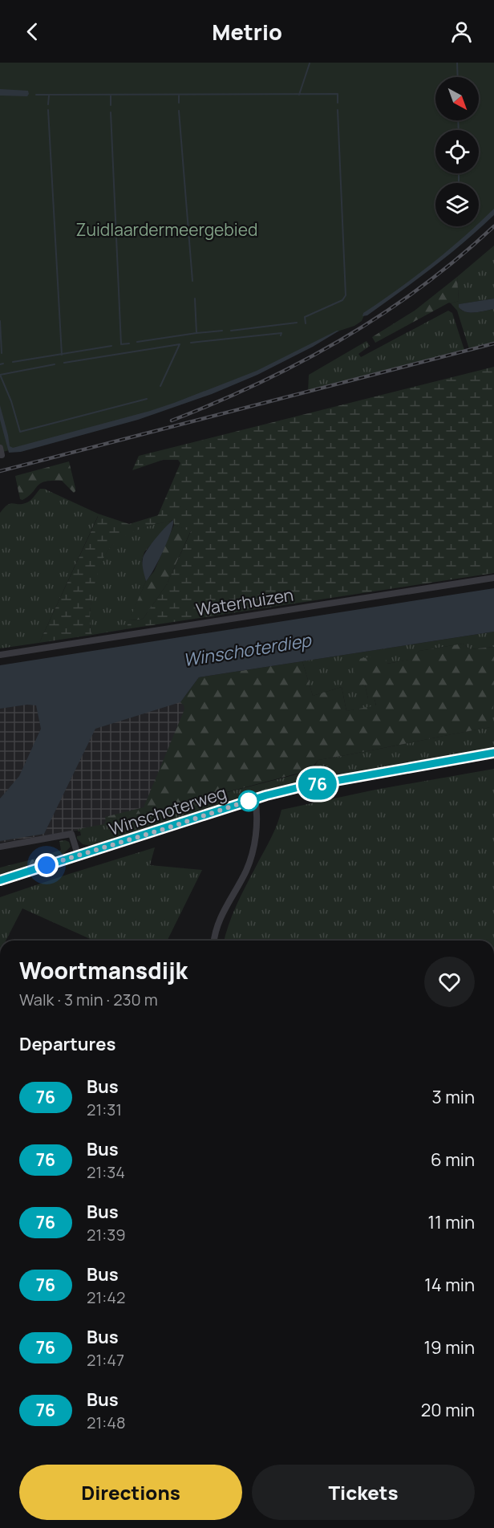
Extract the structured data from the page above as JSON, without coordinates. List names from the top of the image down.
{
  "streets": {
    "main road": ["Winschoterweg"],
    "street": ["Waterhuizen"]
  },
  "water": ["Winschoterdiep"],
  "parks": ["Zuidlaardermeergebied"],
  "lines": ["bus line 76"],
  "north": "bottom right",
  "page": {
    "header": "Metrio",
    "on_map": "76",
    "heading": [
      ["Woortmansdijk", "Walk · 3 min · 230 m"],
      "Departures"
    ],
    "list": [
      {
        "mark": "76",
        "name": "Bus",
        "note": "21:31",
        "value": "3 min"
      },
      {
        "mark": "76",
        "name": "Bus",
        "note": "21:34",
        "value": "6 min"
      },
      {
        "mark": "76",
        "name": "Bus",
        "note": "21:39",
        "value": "11 min"
      },
      {
        "mark": "76",
        "name": "Bus",
        "note": "21:42",
        "value": "14 min"
      },
      {
        "mark": "76",
        "name": "Bus",
        "note": "21:47",
        "value": "19 min"
      },
      {
        "mark": "76",
        "name": "Bus",
        "note": "21:48",
        "value": "20 min"
      }
    ],
    "buttons": ["Directions", "Tickets"]
  }
}
